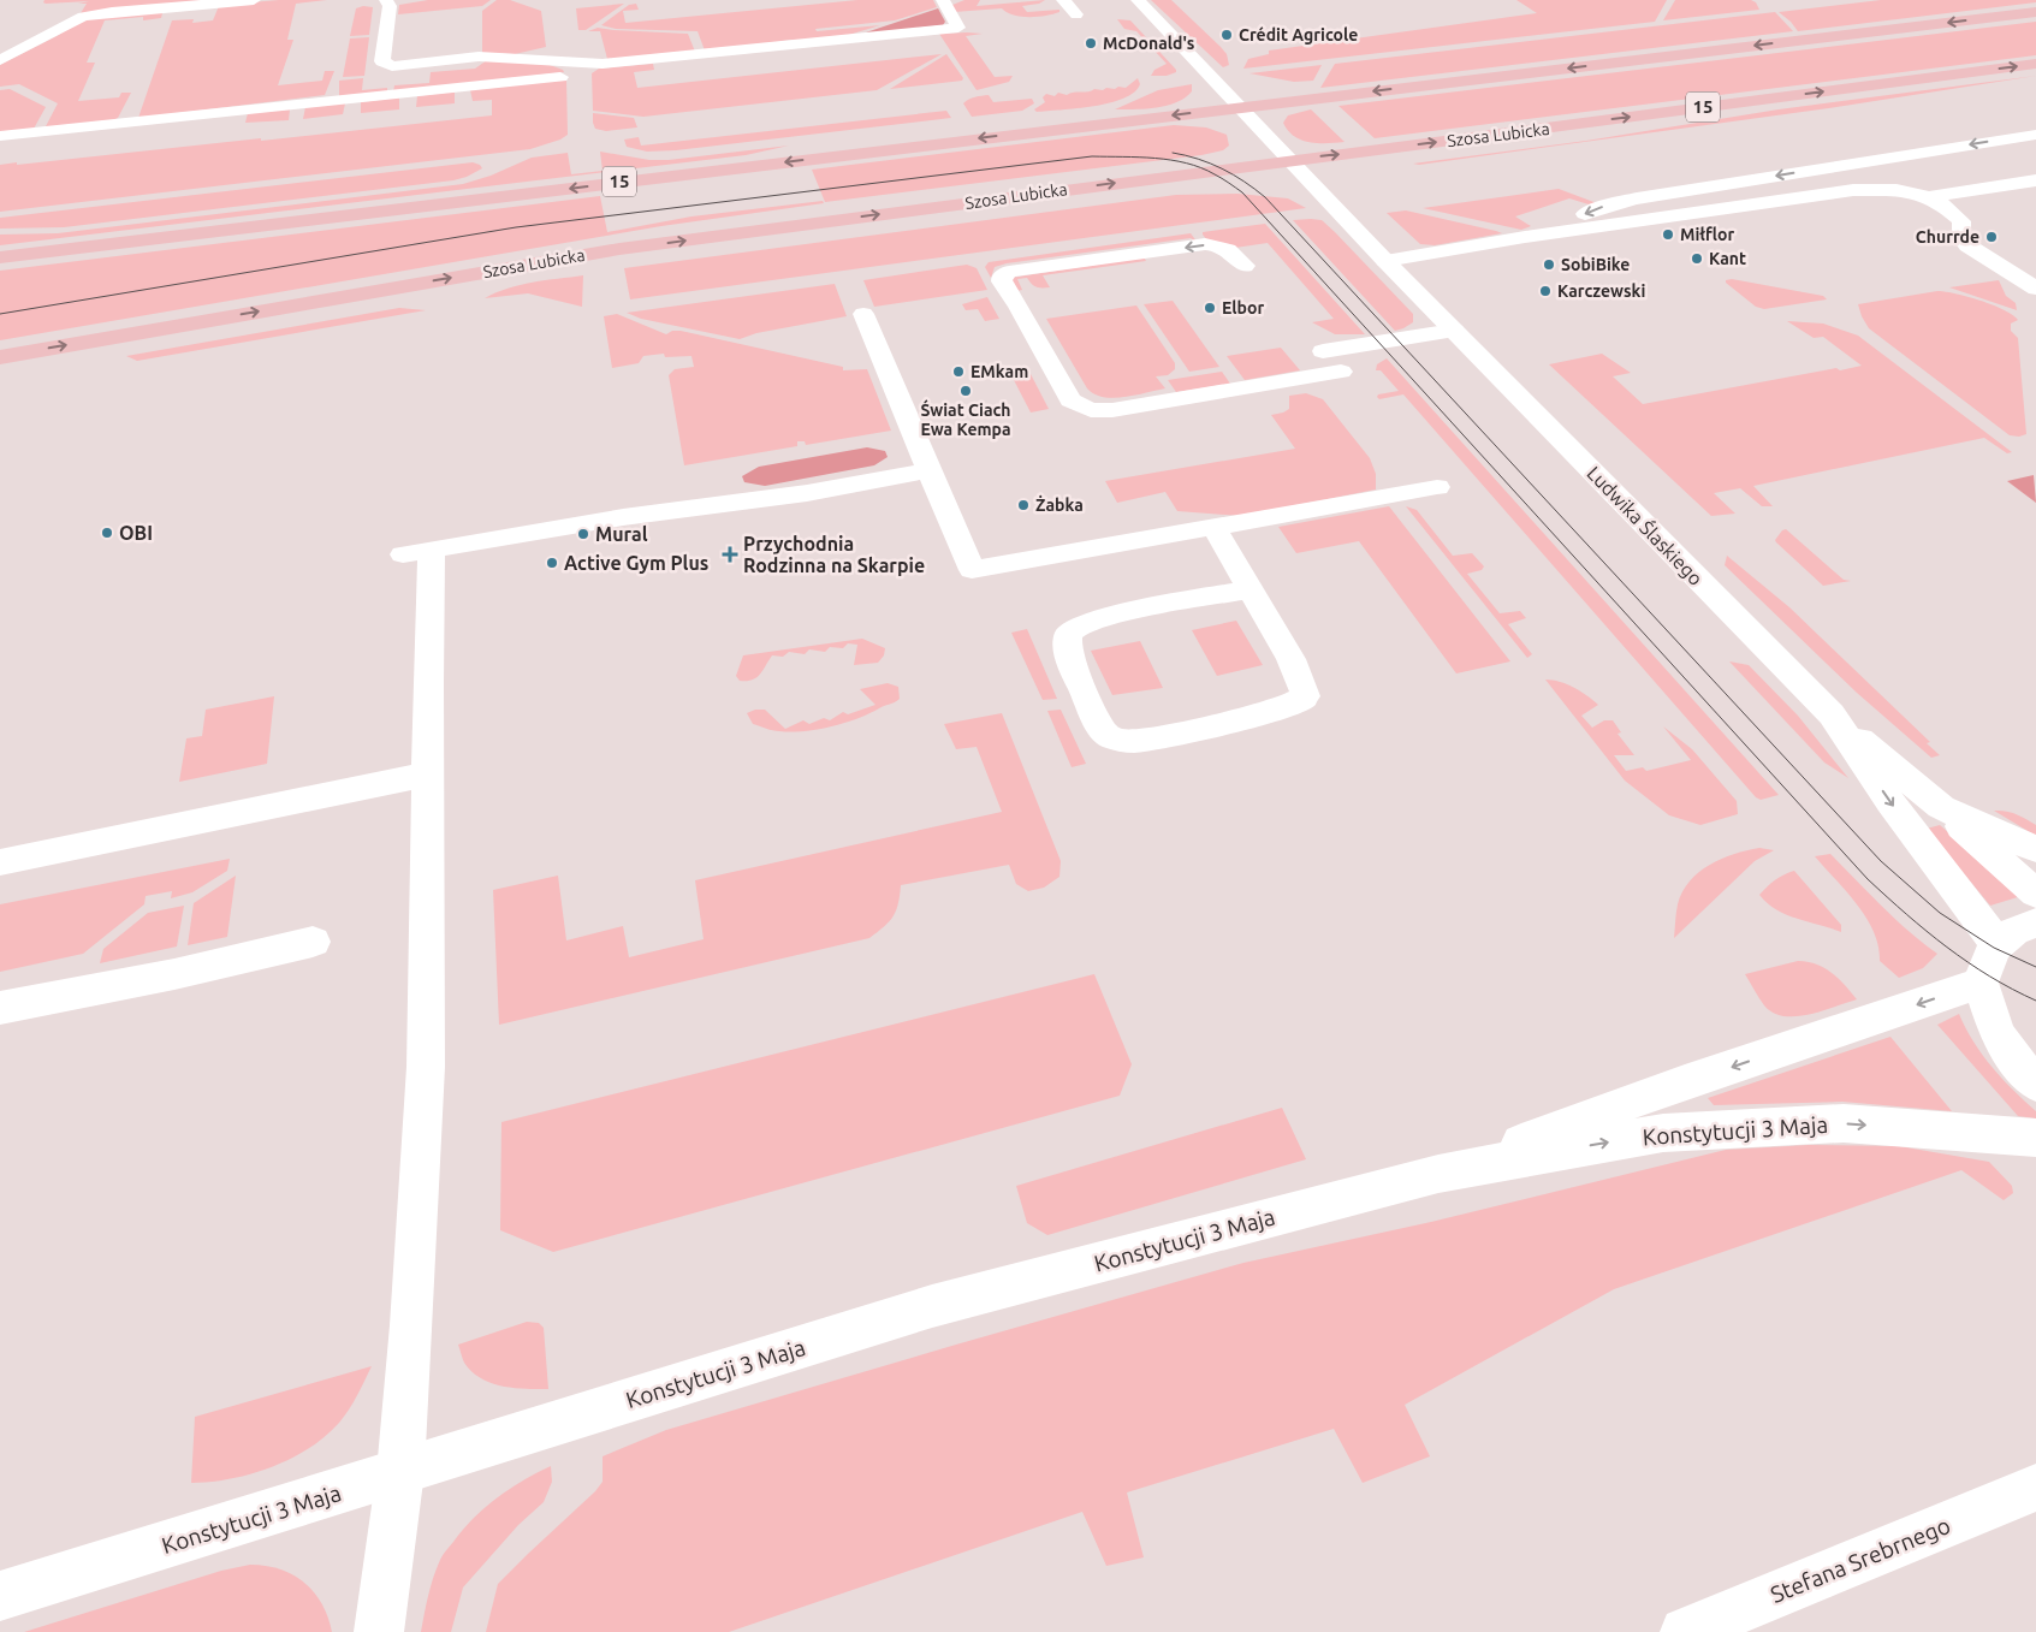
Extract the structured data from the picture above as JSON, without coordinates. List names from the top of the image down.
{
  "streets": {
    "main road": ["15", "Szosa Lubicka"],
    "street": ["Ludwika Ślaskiego", "Konstytucji 3 Maja", "Stefana Srebrnego"]
  },
  "crossings": [
    ["15", "Ludwika Ślaskiego"],
    ["Szosa Lubicka", "Ludwika Ślaskiego"]
  ],
  "places": {
    "other": [
      "Crédit Agricole",
      "McDonald's",
      "Miłflor",
      "Churrde",
      "Kant",
      "SobiBike",
      "Karczewski",
      "Elbor",
      "EMkam",
      "Świat Ciach Ewa Kempa",
      "Żabka",
      "OBI",
      "Mural",
      "Active Gym Plus"
    ],
    "health": ["Przychodnia Rodzinna na Skarpie"]
  }
}
